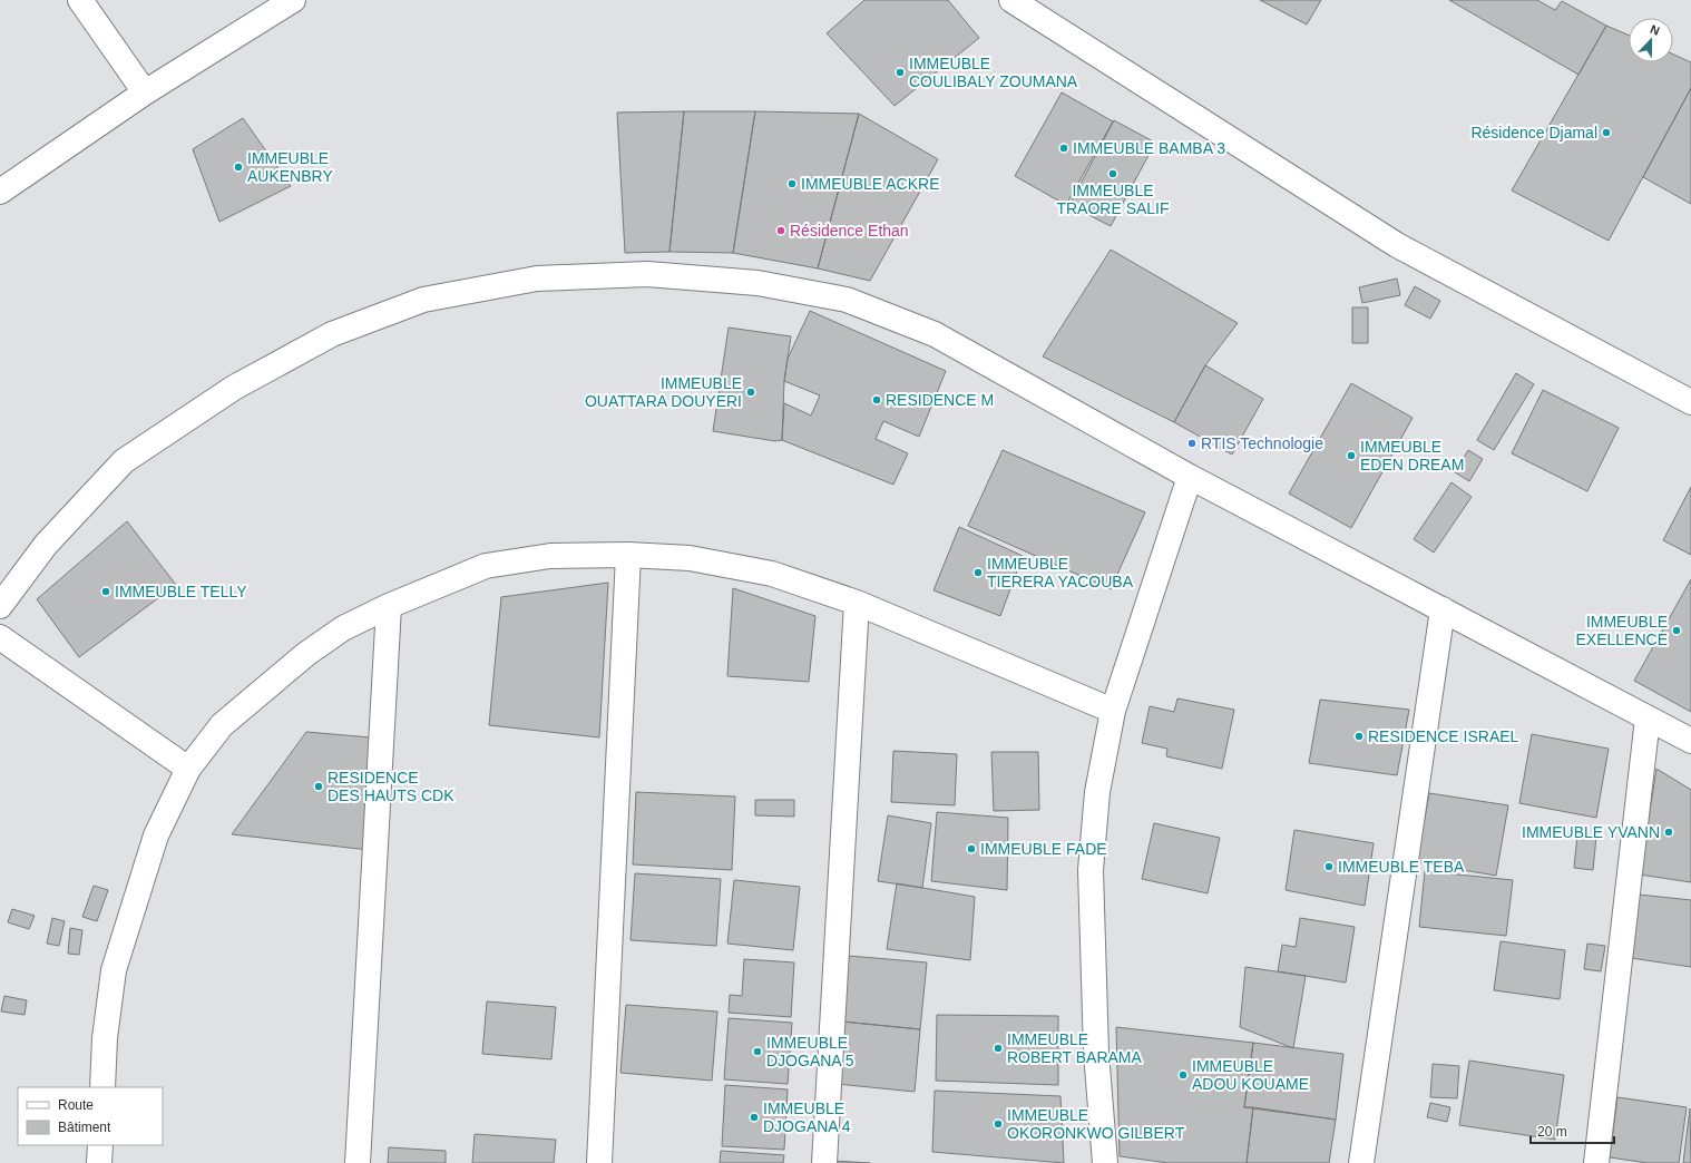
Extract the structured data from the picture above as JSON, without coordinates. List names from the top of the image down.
{
  "places": [
    "IMMEUBLE COULIBALY ZOUMANA",
    "Résidence Djamal",
    "IMMEUBLE BAMBA 3",
    "IMMEUBLE AUKENBRY",
    "IMMEUBLE TRAORE SALIF",
    "IMMEUBLE ACKRE",
    "Résidence Ethan",
    "IMMEUBLE OUATTARA DOUYERI",
    "RESIDENCE M",
    "RTIS Technologie",
    "IMMEUBLE EDEN DREAM",
    "IMMEUBLE TIERERA YACOUBA",
    "IMMEUBLE TELLY",
    "IMMEUBLE EXELLENCE",
    "RESIDENCE ISRAEL",
    "RESIDENCE DES HAUTS CDK",
    "IMMEUBLE YVANN",
    "IMMEUBLE FADE",
    "IMMEUBLE TEBA",
    "IMMEUBLE ROBERT BARAMA",
    "IMMEUBLE DJOGANA 5",
    "IMMEUBLE ADOU KOUAME",
    "IMMEUBLE DJOGANA 4",
    "IMMEUBLE OKORONKWO GILBERT"
  ],
  "legend": ["Route", "Bâtiment"],
  "scale_bar": "20 m",
  "north": "top"
}
